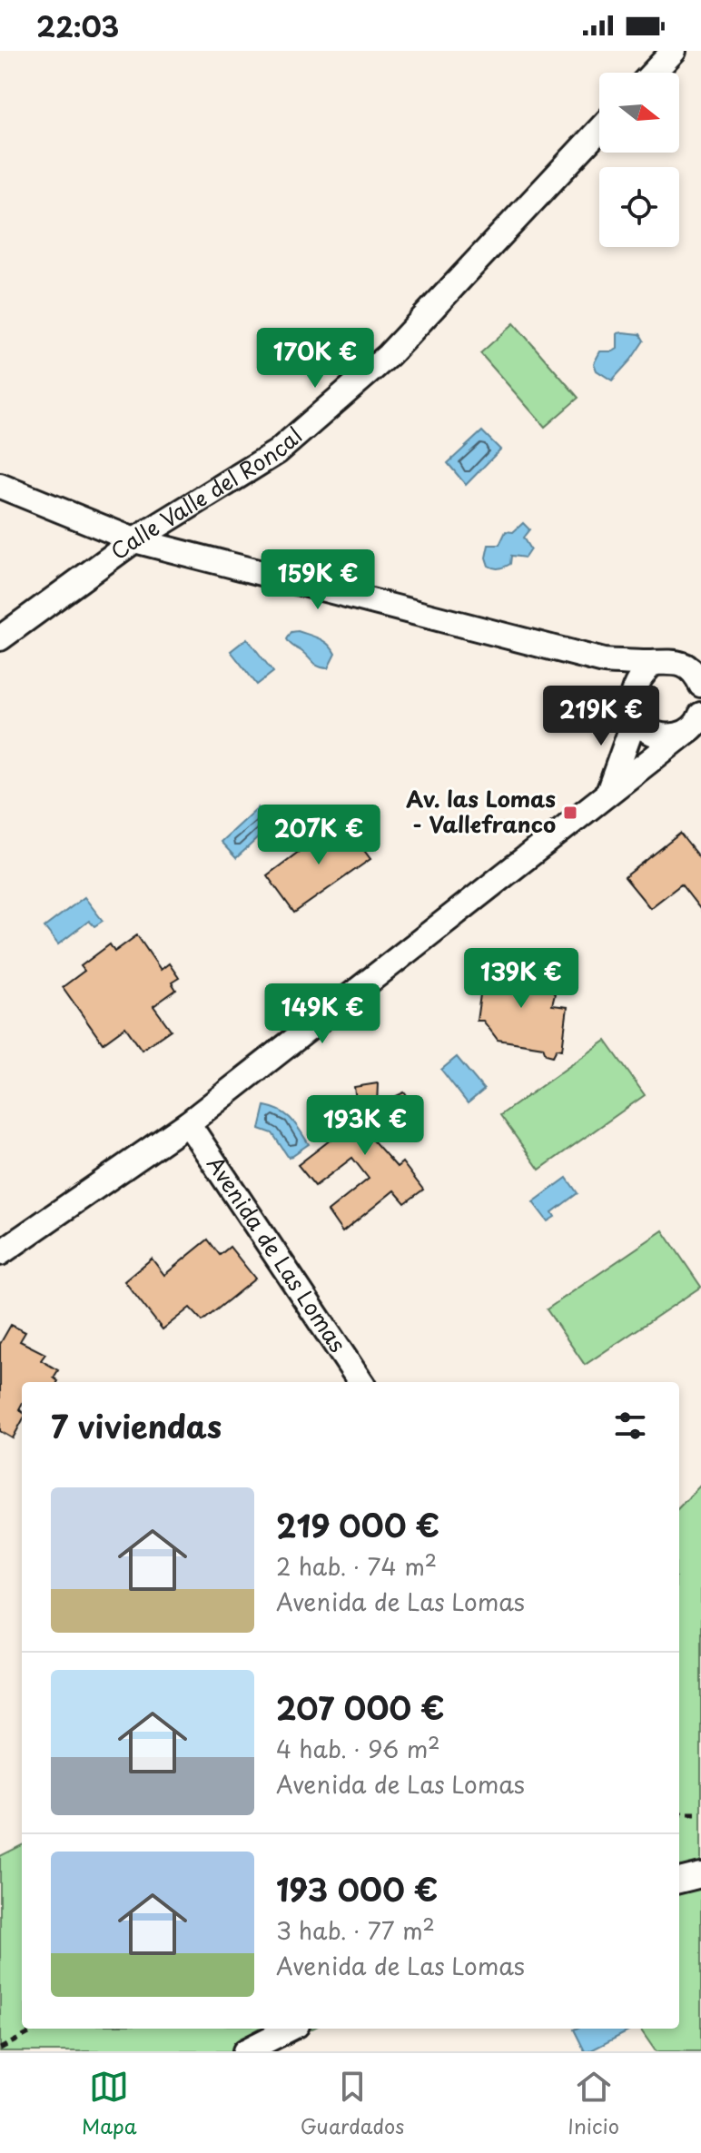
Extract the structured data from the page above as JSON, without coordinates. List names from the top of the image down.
{
  "streets": {
    "street": ["Calle Valle del Roncal", "Avenida de Las Lomas"]
  },
  "places": {
    "transit": ["Av. las Lomas - Vallefranco"]
  },
  "north": "right",
  "page": {
    "status": "22:03",
    "price": [
      "170K €",
      "159K €",
      "219K €",
      "207K €",
      "139K €",
      "149K €",
      "193K €"
    ],
    "heading": "7 viviendas",
    "list": [
      {
        "name": "219 000 €",
        "note": "2 hab. · 74 m² · Avenida de Las Lomas"
      },
      {
        "name": "207 000 €",
        "note": "4 hab. · 96 m² · Avenida de Las Lomas"
      },
      {
        "name": "193 000 €",
        "note": "3 hab. · 77 m² · Avenida de Las Lomas"
      }
    ],
    "tabs": ["Mapa", "Guardados", "Inicio"]
  }
}
